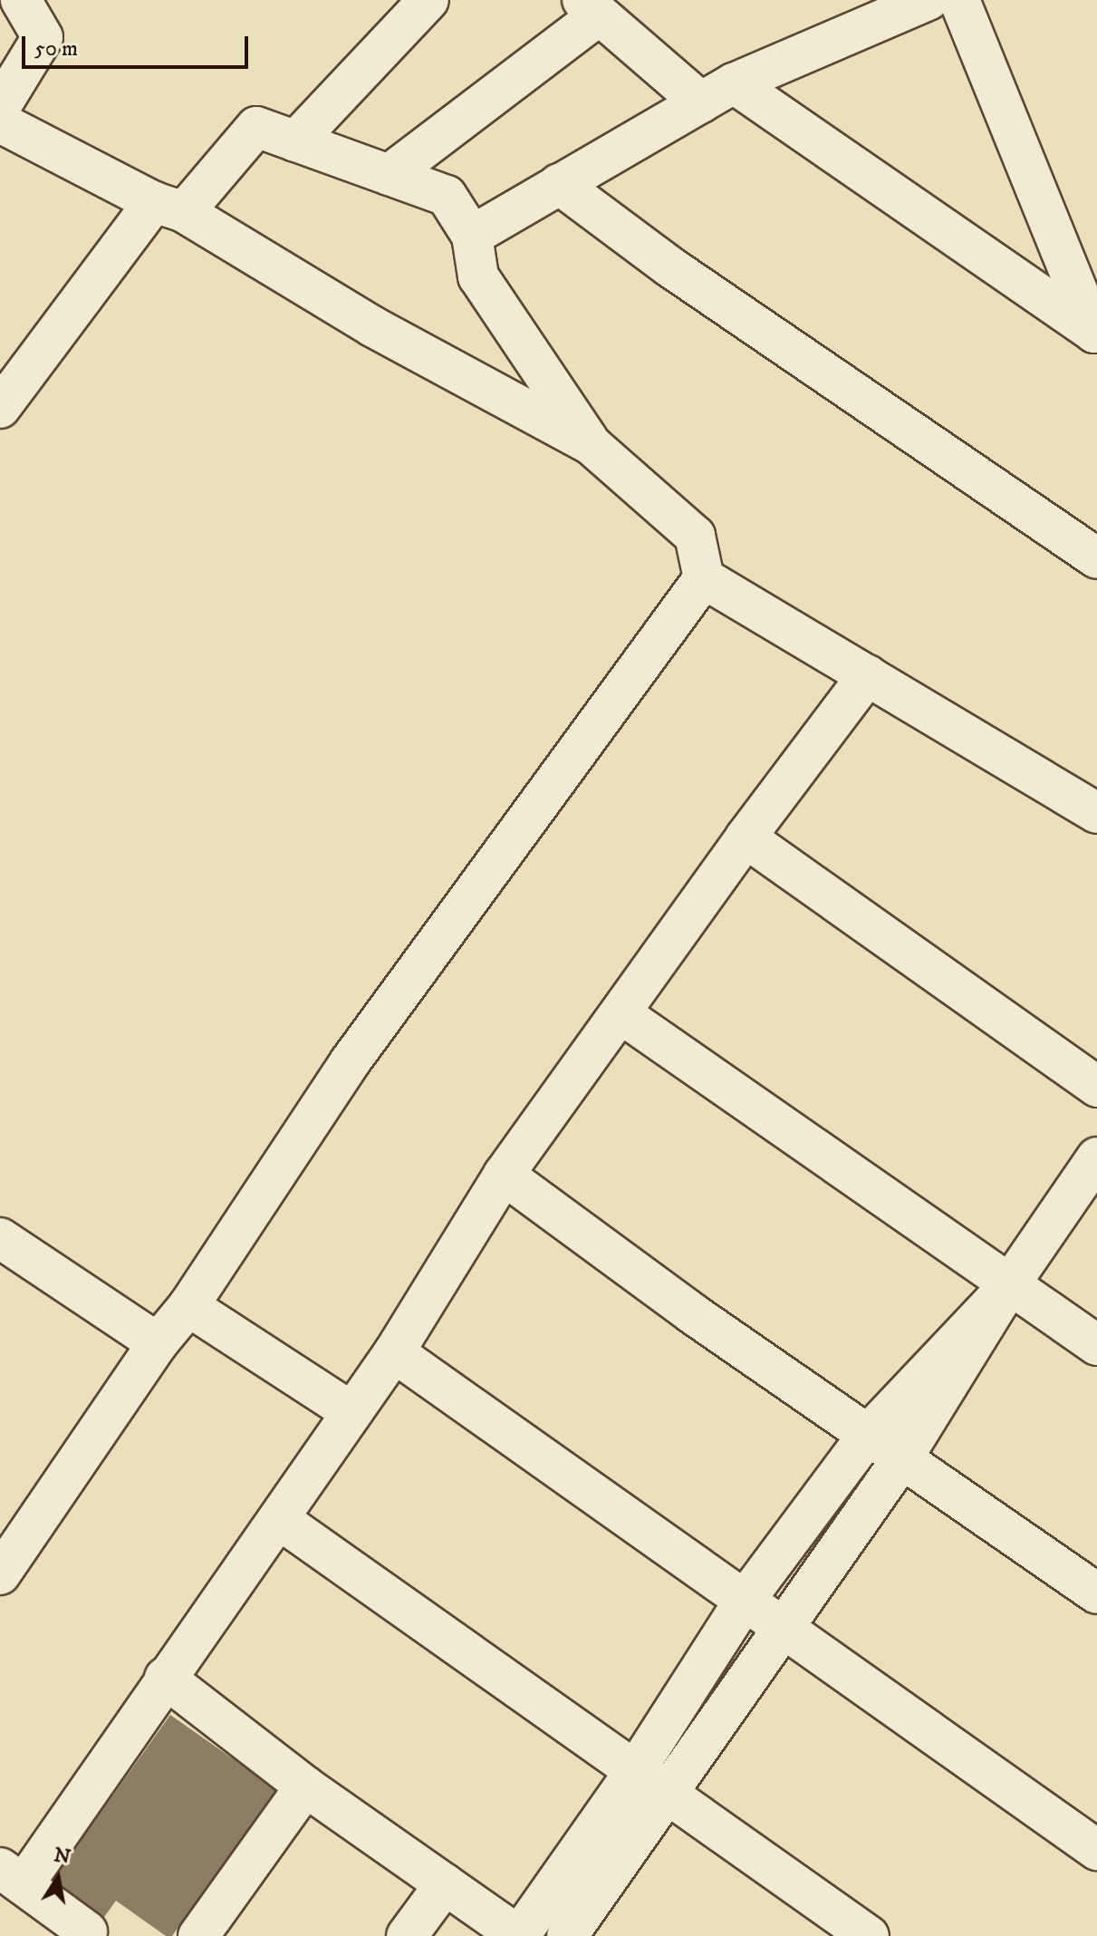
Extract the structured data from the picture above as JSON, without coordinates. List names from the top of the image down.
{
  "scale_bar": "50 m",
  "north": "top"
}
